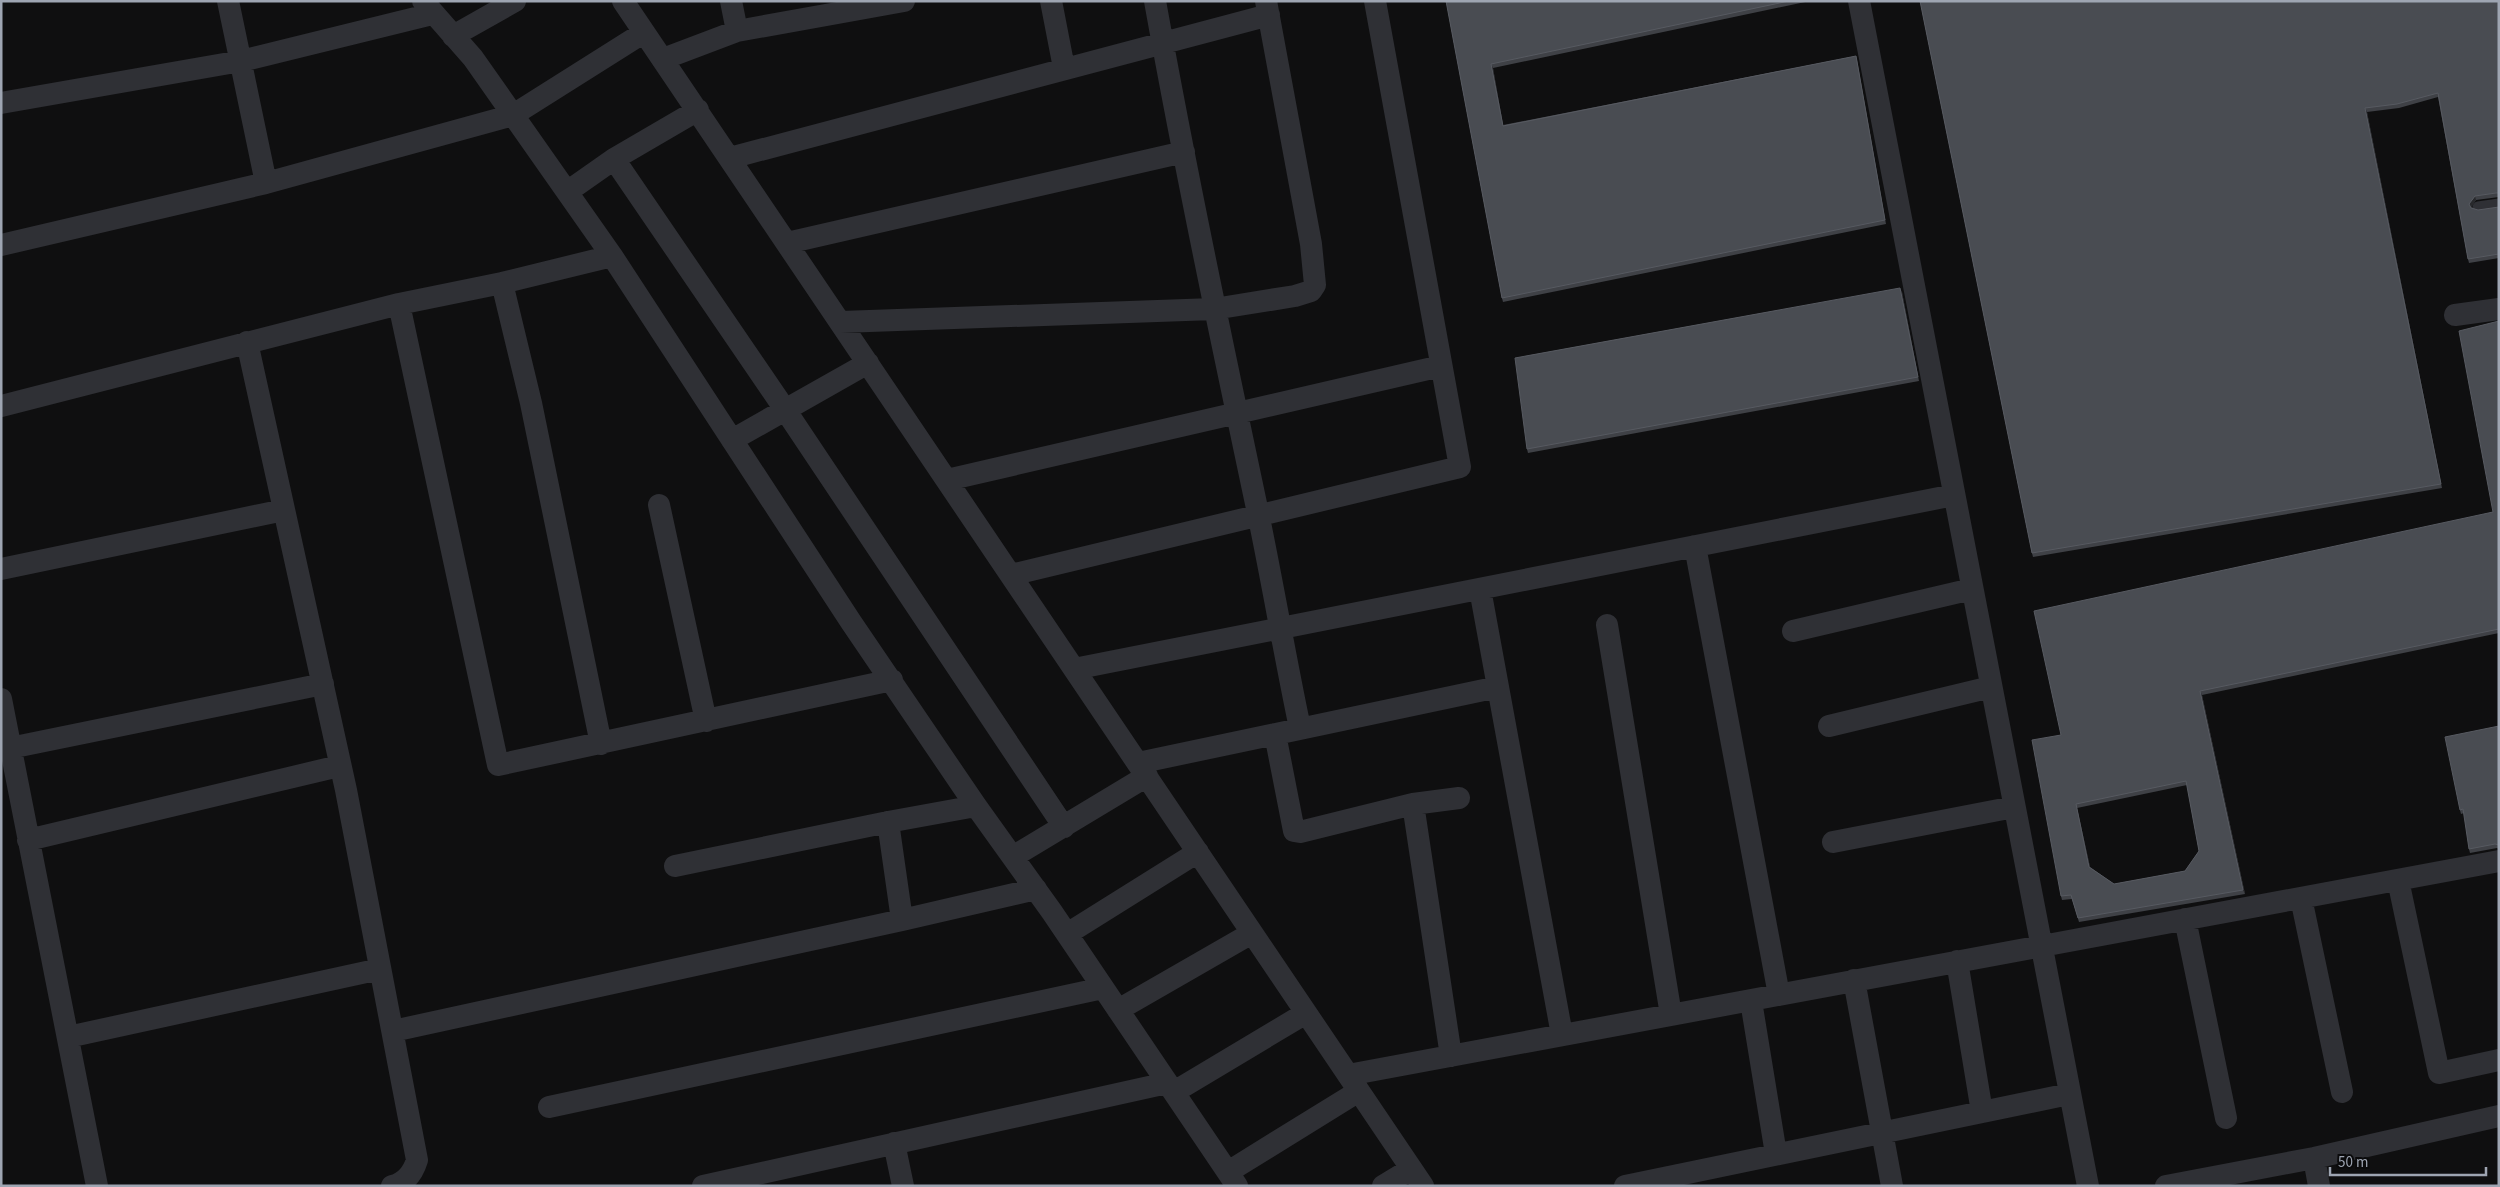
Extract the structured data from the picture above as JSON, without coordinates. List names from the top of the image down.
{
  "scale_bar": "50 m"
}
